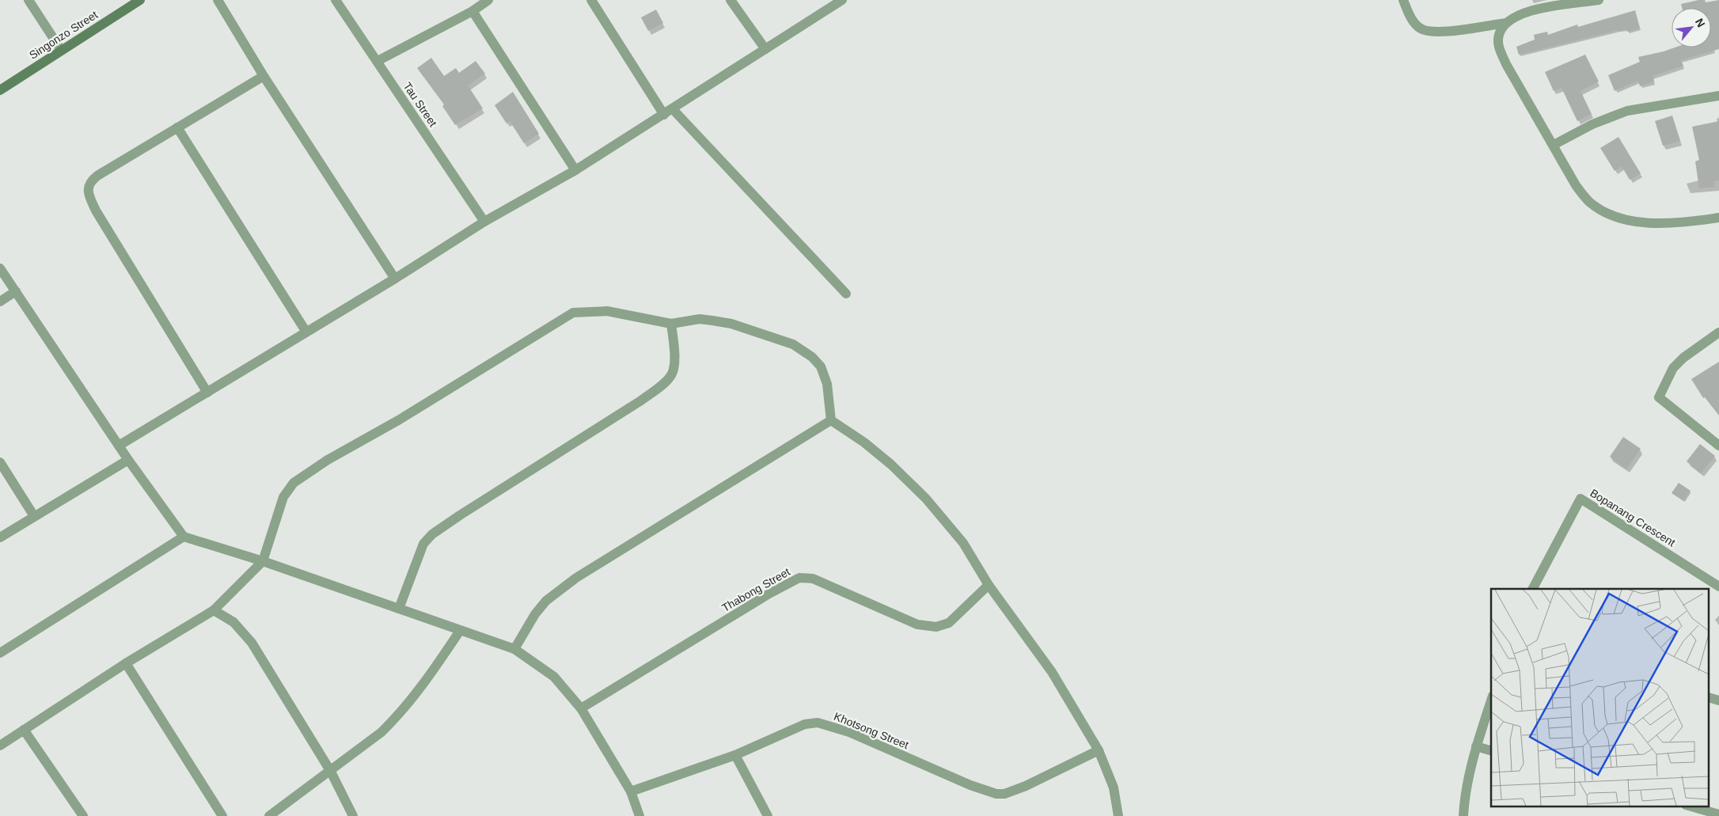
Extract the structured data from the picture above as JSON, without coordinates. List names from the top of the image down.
{
  "streets": {
    "street": [
      "Singonzo Street",
      "Tau Street",
      "Bopanang Crescent",
      "Thabong Street",
      "Khotsong Street"
    ]
  },
  "north": "top right"
}
